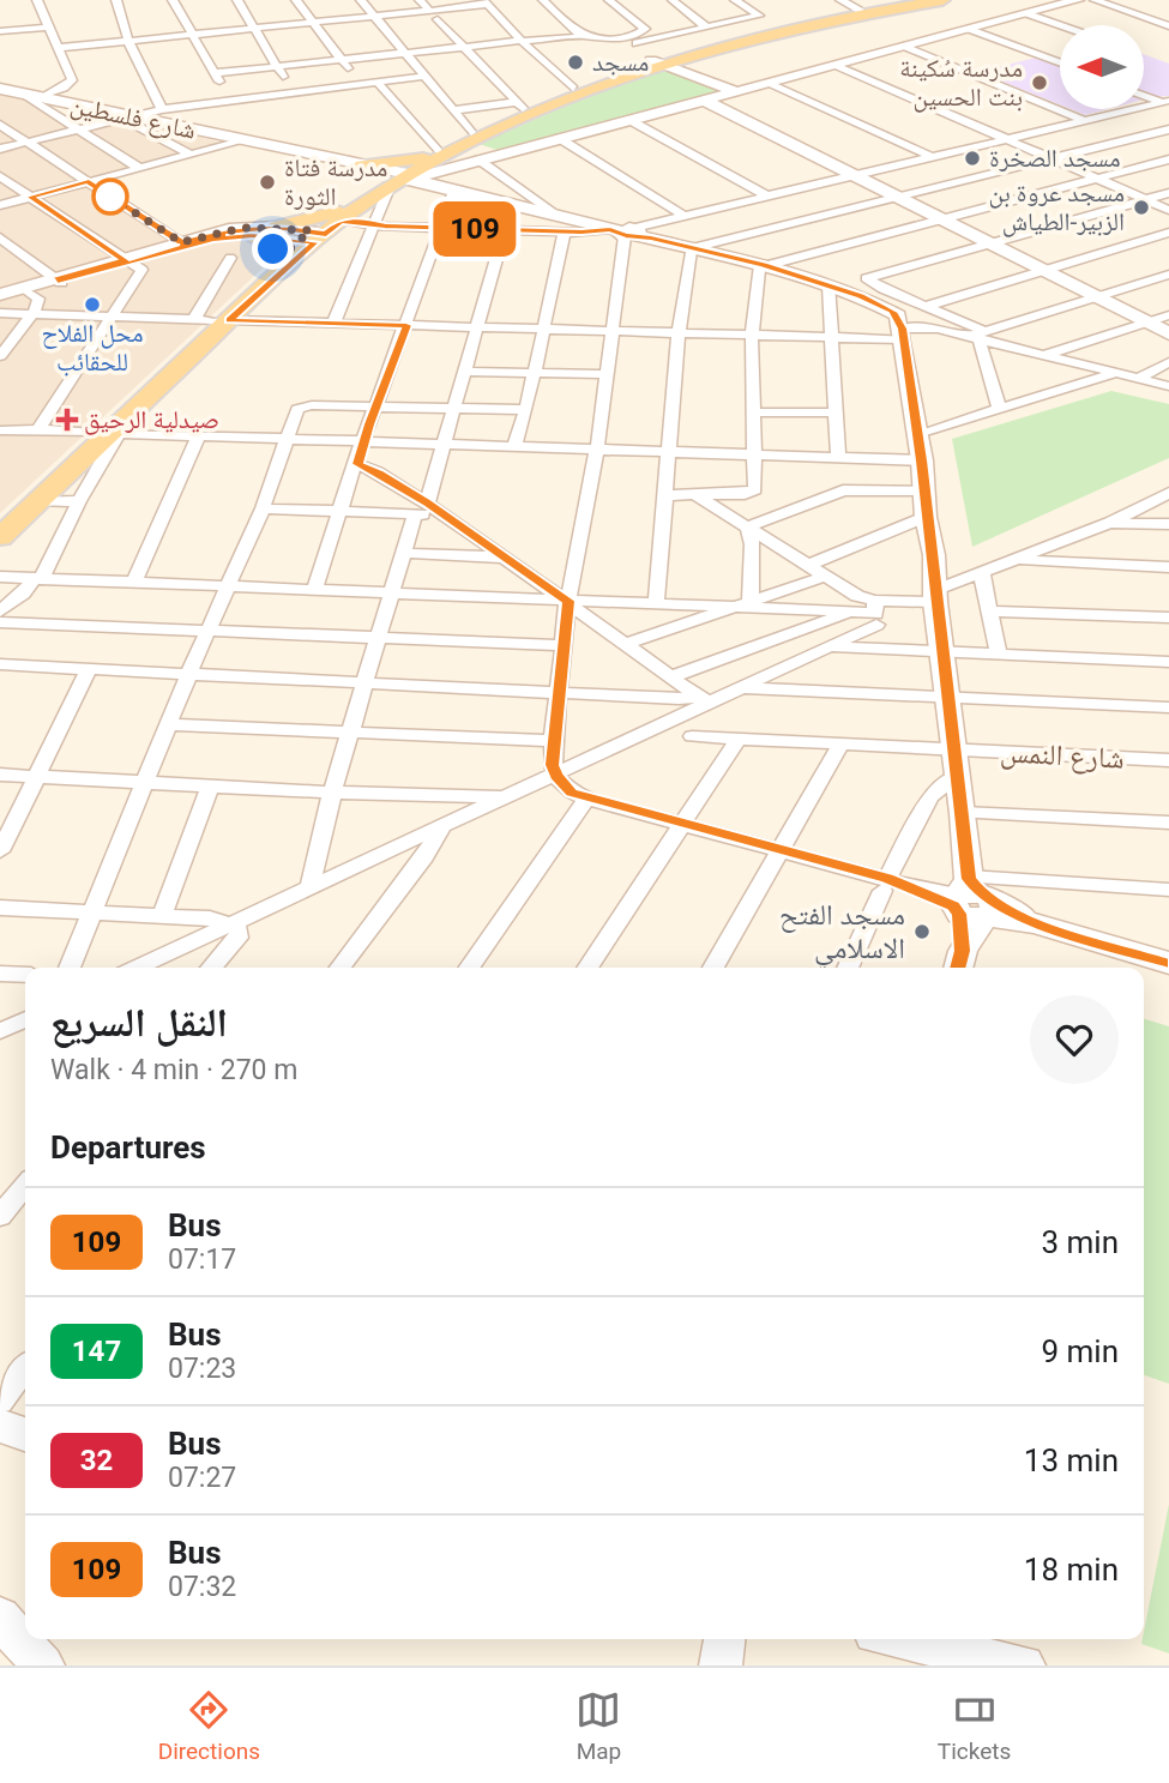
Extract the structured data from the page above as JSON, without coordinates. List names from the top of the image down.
{
  "streets": {
    "street": ["شارع فلسطين", "شارع النمس"]
  },
  "places": {
    "other": [
      "مسجد",
      "مدرسة سُكينة بنت الحسين",
      "مسجد الصخرة",
      "مدرسة فتاة الثورة",
      "مسجد عروة بن الزبير-الطياش",
      "محل الفلاح للحقائب",
      "مسجد الفتح الاسلامي"
    ],
    "health": ["صيدلية الرحيق"]
  },
  "lines": ["bus line 109"],
  "north": "left",
  "page": {
    "on_map": "109",
    "heading": [
      ["النقل السريع", "Walk · 4 min · 270 m"],
      "Departures"
    ],
    "list": [
      {
        "mark": "109",
        "name": "Bus",
        "note": "07:17",
        "value": "3 min"
      },
      {
        "mark": "147",
        "name": "Bus",
        "note": "07:23",
        "value": "9 min"
      },
      {
        "mark": "32",
        "name": "Bus",
        "note": "07:27",
        "value": "13 min"
      },
      {
        "mark": "109",
        "name": "Bus",
        "note": "07:32",
        "value": "18 min"
      }
    ],
    "tabs": ["Directions", "Map", "Tickets"]
  }
}
